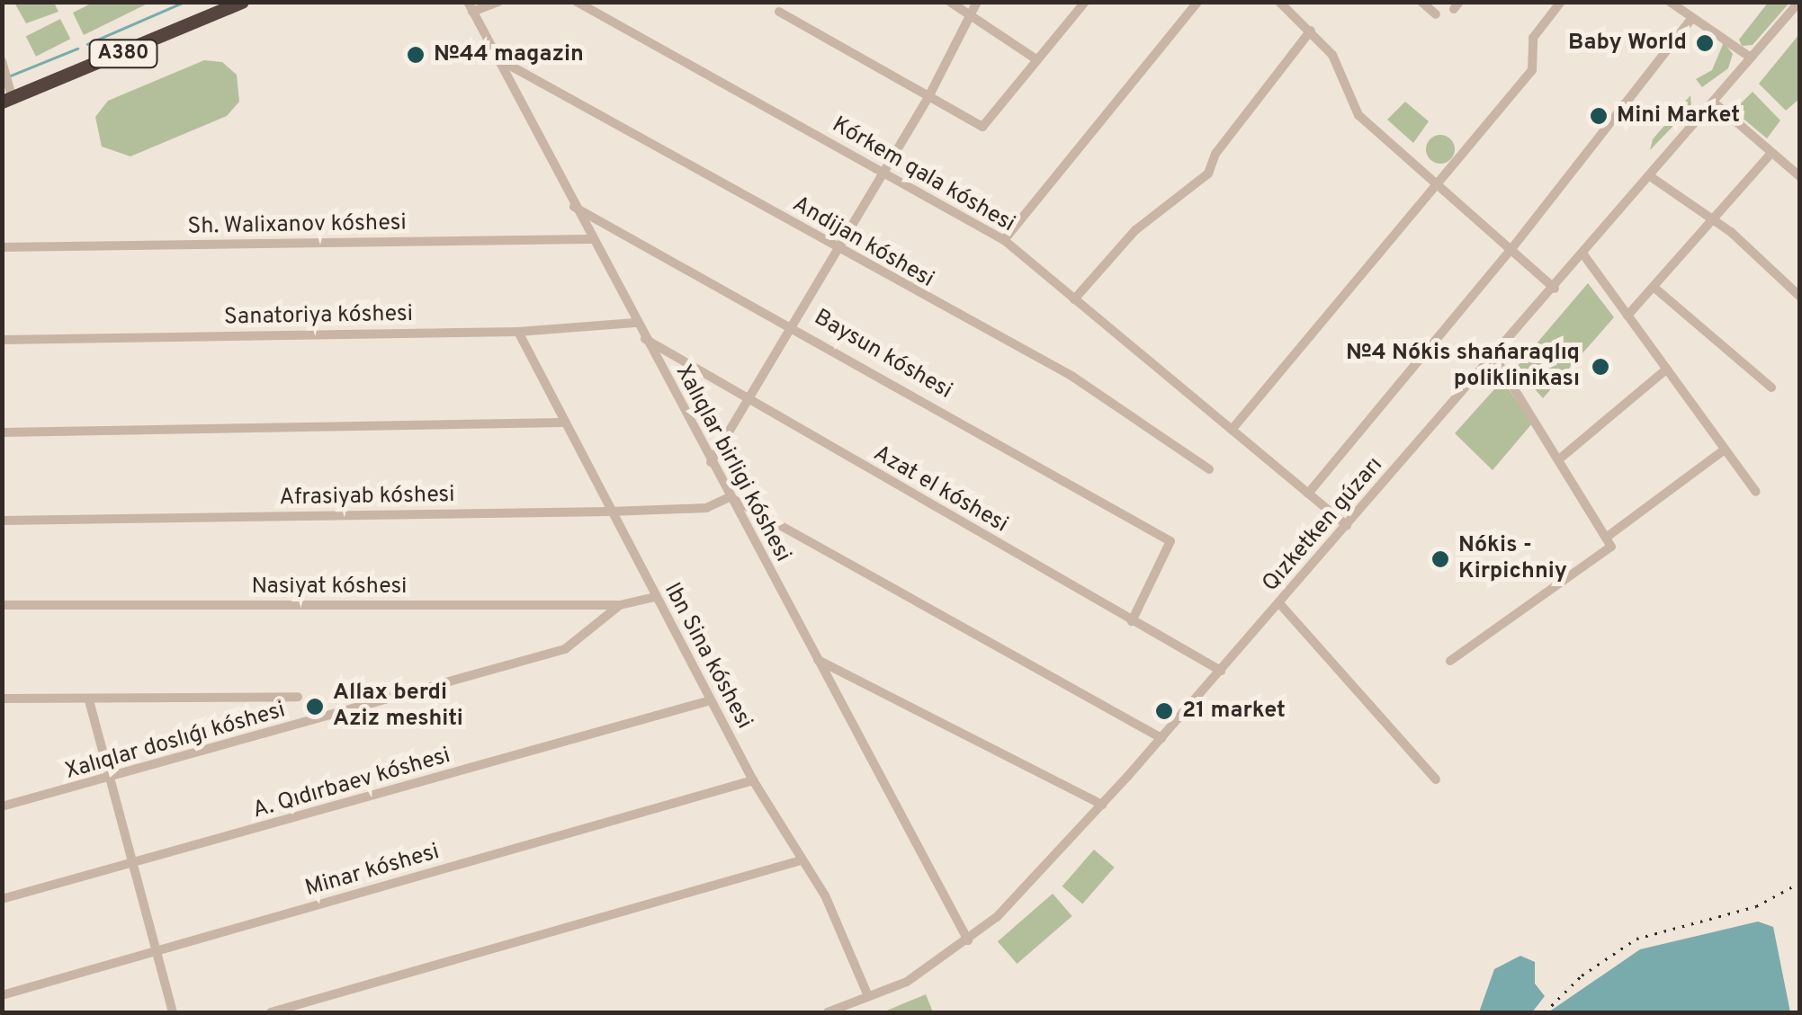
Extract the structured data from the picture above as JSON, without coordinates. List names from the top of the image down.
{
  "streets": {
    "highway": ["A380"],
    "street": [
      "Kórkem qala kóshesi",
      "Sh. Walixanov kóshesi",
      "Andijan kóshesi",
      "Sanatoriya kóshesi",
      "Baysun kóshesi",
      "Xalıqlar birligi kóshesi",
      "Azat el kóshesi",
      "Afrasiyab kóshesi",
      "Qızketken gúzarı",
      "Nasiyat kóshesi",
      "Ibn Sina kóshesi",
      "Xalıqlar doslıǵı kóshesi",
      "A. Qıdırbaev kóshesi",
      "Minar kóshesi"
    ]
  },
  "crossings": [
    ["Kórkem qala kóshesi", "Qızketken gúzarı"],
    ["Sh. Walixanov kóshesi", "Xalıqlar birligi kóshesi"],
    ["Andijan kóshesi", "Xalıqlar birligi kóshesi"],
    ["Sanatoriya kóshesi", "Xalıqlar birligi kóshesi"],
    ["Sanatoriya kóshesi", "Ibn Sina kóshesi"],
    ["Baysun kóshesi", "Xalıqlar birligi kóshesi"],
    ["Baysun kóshesi", "Azat el kóshesi"],
    ["Xalıqlar birligi kóshesi", "Azat el kóshesi"],
    ["Xalıqlar birligi kóshesi", "Afrasiyab kóshesi"],
    ["Xalıqlar birligi kóshesi", "Qızketken gúzarı"],
    ["Azat el kóshesi", "Qızketken gúzarı"],
    ["Afrasiyab kóshesi", "Ibn Sina kóshesi"],
    ["Qızketken gúzarı", "Ibn Sina kóshesi"],
    ["Nasiyat kóshesi", "Ibn Sina kóshesi"],
    ["Nasiyat kóshesi", "Xalıqlar doslıǵı kóshesi"],
    ["Ibn Sina kóshesi", "A. Qıdırbaev kóshesi"],
    ["Ibn Sina kóshesi", "Minar kóshesi"]
  ],
  "places": [
    "Baby World",
    "№44 magazin",
    "Mini Market",
    "№4 Nókis shańaraqlıq poliklinikası",
    "Nókis - Kirpichniy",
    "Allax berdi Aziz meshiti",
    "21 market"
  ]
}
